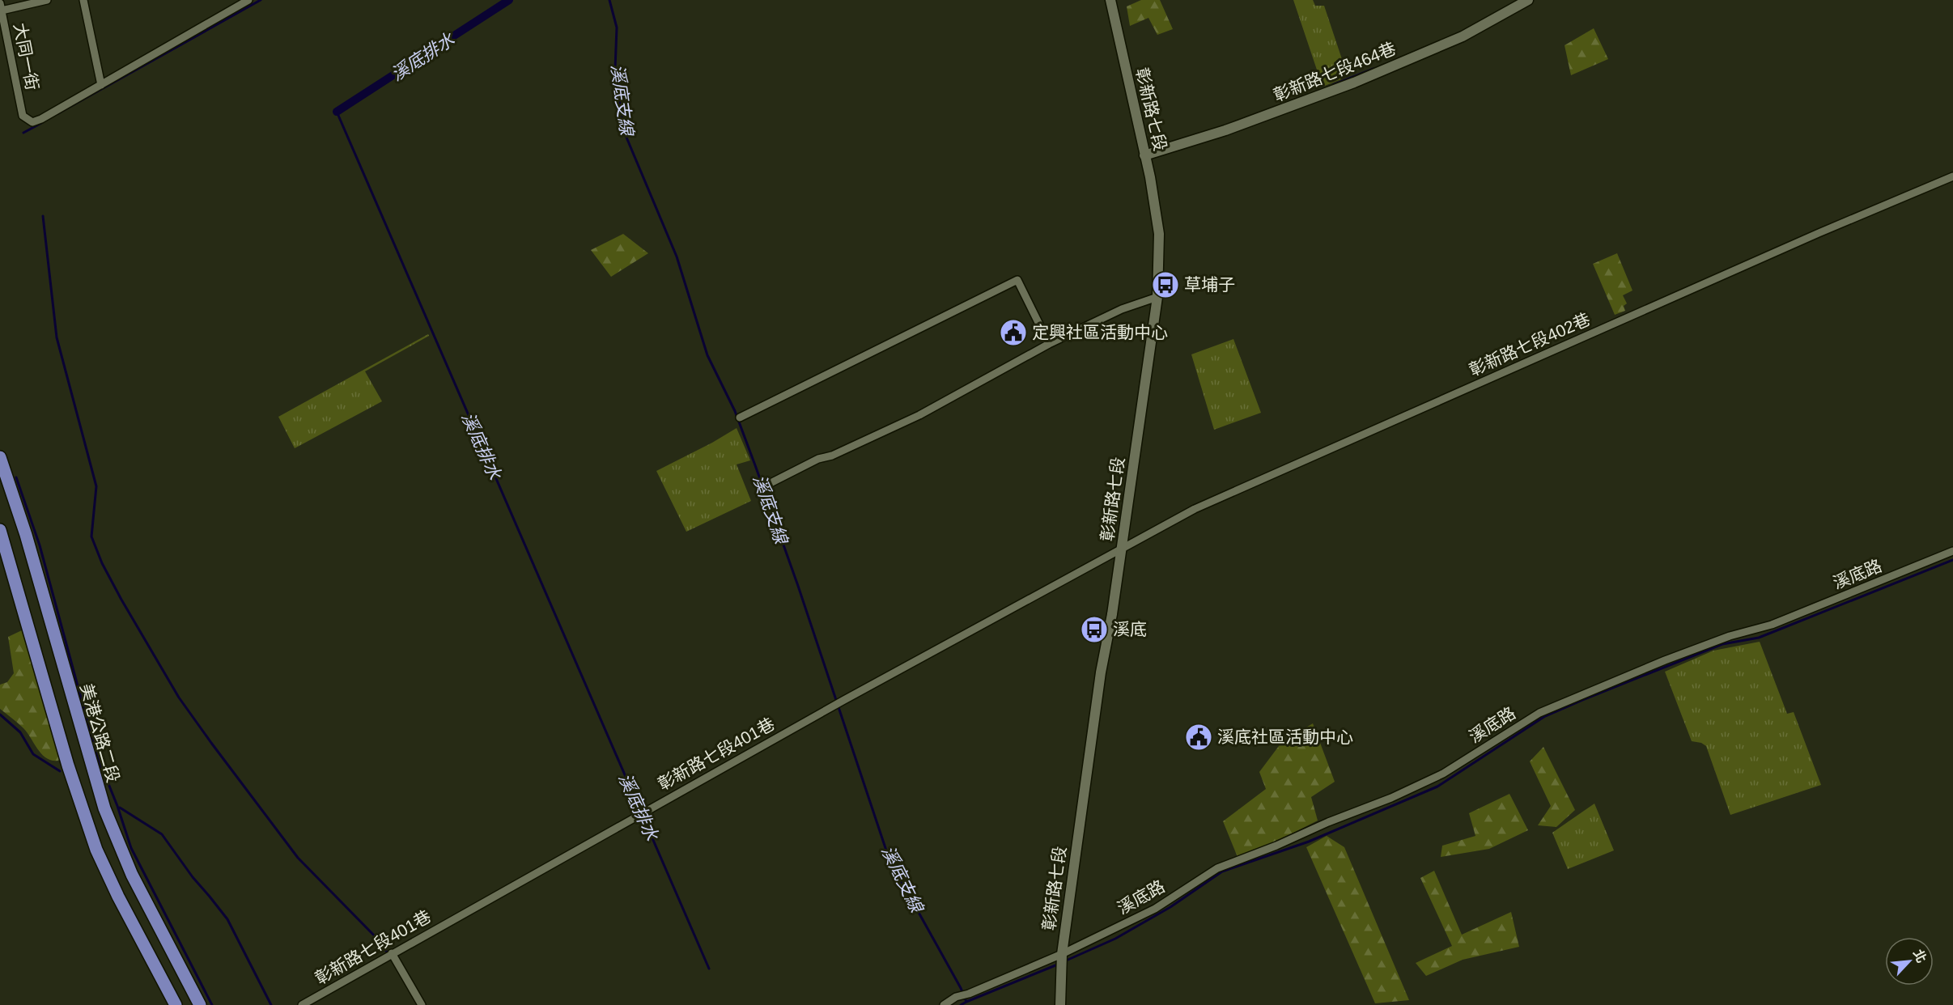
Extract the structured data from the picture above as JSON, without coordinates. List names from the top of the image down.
{
  "streets": {
    "main road": ["美港公路二段"],
    "street": [
      "大同一街",
      "彰新路七段464巷",
      "彰新路七段",
      "彰新路七段402巷",
      "溪底路",
      "彰新路七段401巷"
    ]
  },
  "crossings": [
    ["彰新路七段464巷", "彰新路七段"],
    ["彰新路七段", "彰新路七段402巷"],
    ["彰新路七段", "溪底路"],
    ["彰新路七段", "彰新路七段401巷"],
    ["彰新路七段402巷", "彰新路七段401巷"]
  ],
  "water": ["溪底排水", "溪底支線"],
  "places": {
    "bus stop": ["草埔子", "溪底"],
    "public building": ["定興社區活動中心", "溪底社區活動中心"]
  },
  "north": "top right"
}
